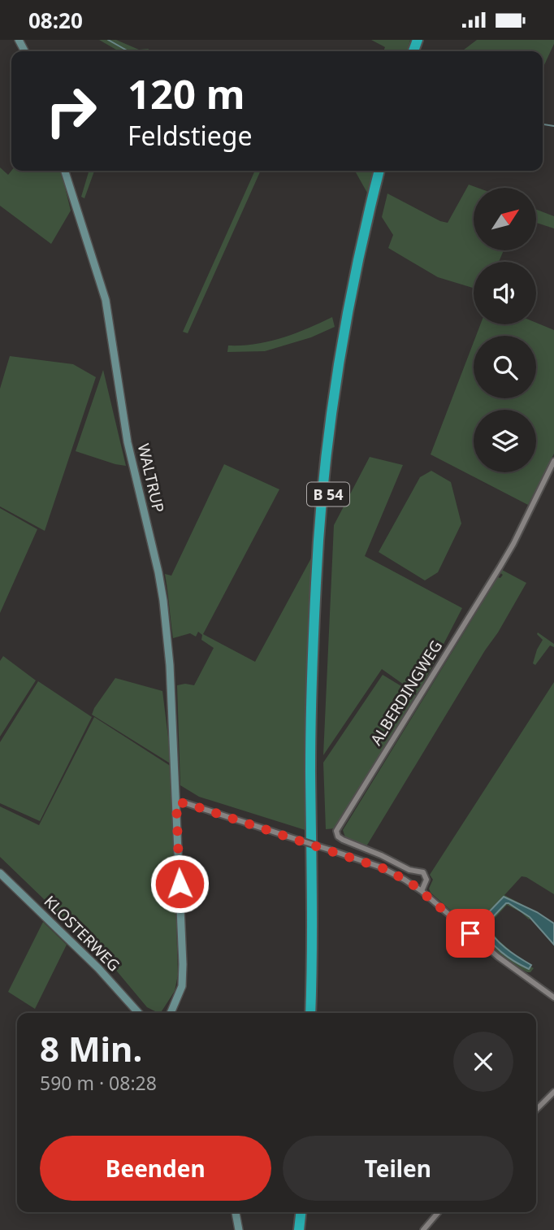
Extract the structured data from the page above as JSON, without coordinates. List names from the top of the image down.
{
  "streets": {
    "highway": ["B 54"],
    "main road": ["WALTRUP", "KLOSTERWEG"],
    "street": ["ALBERDINGWEG"]
  },
  "north": "top right",
  "page": {
    "status": "08:20",
    "turn": ["120 m", "Feldstiege"],
    "heading": ["8 Min.", "590 m · 08:28"],
    "buttons": ["Beenden", "Teilen"]
  }
}
